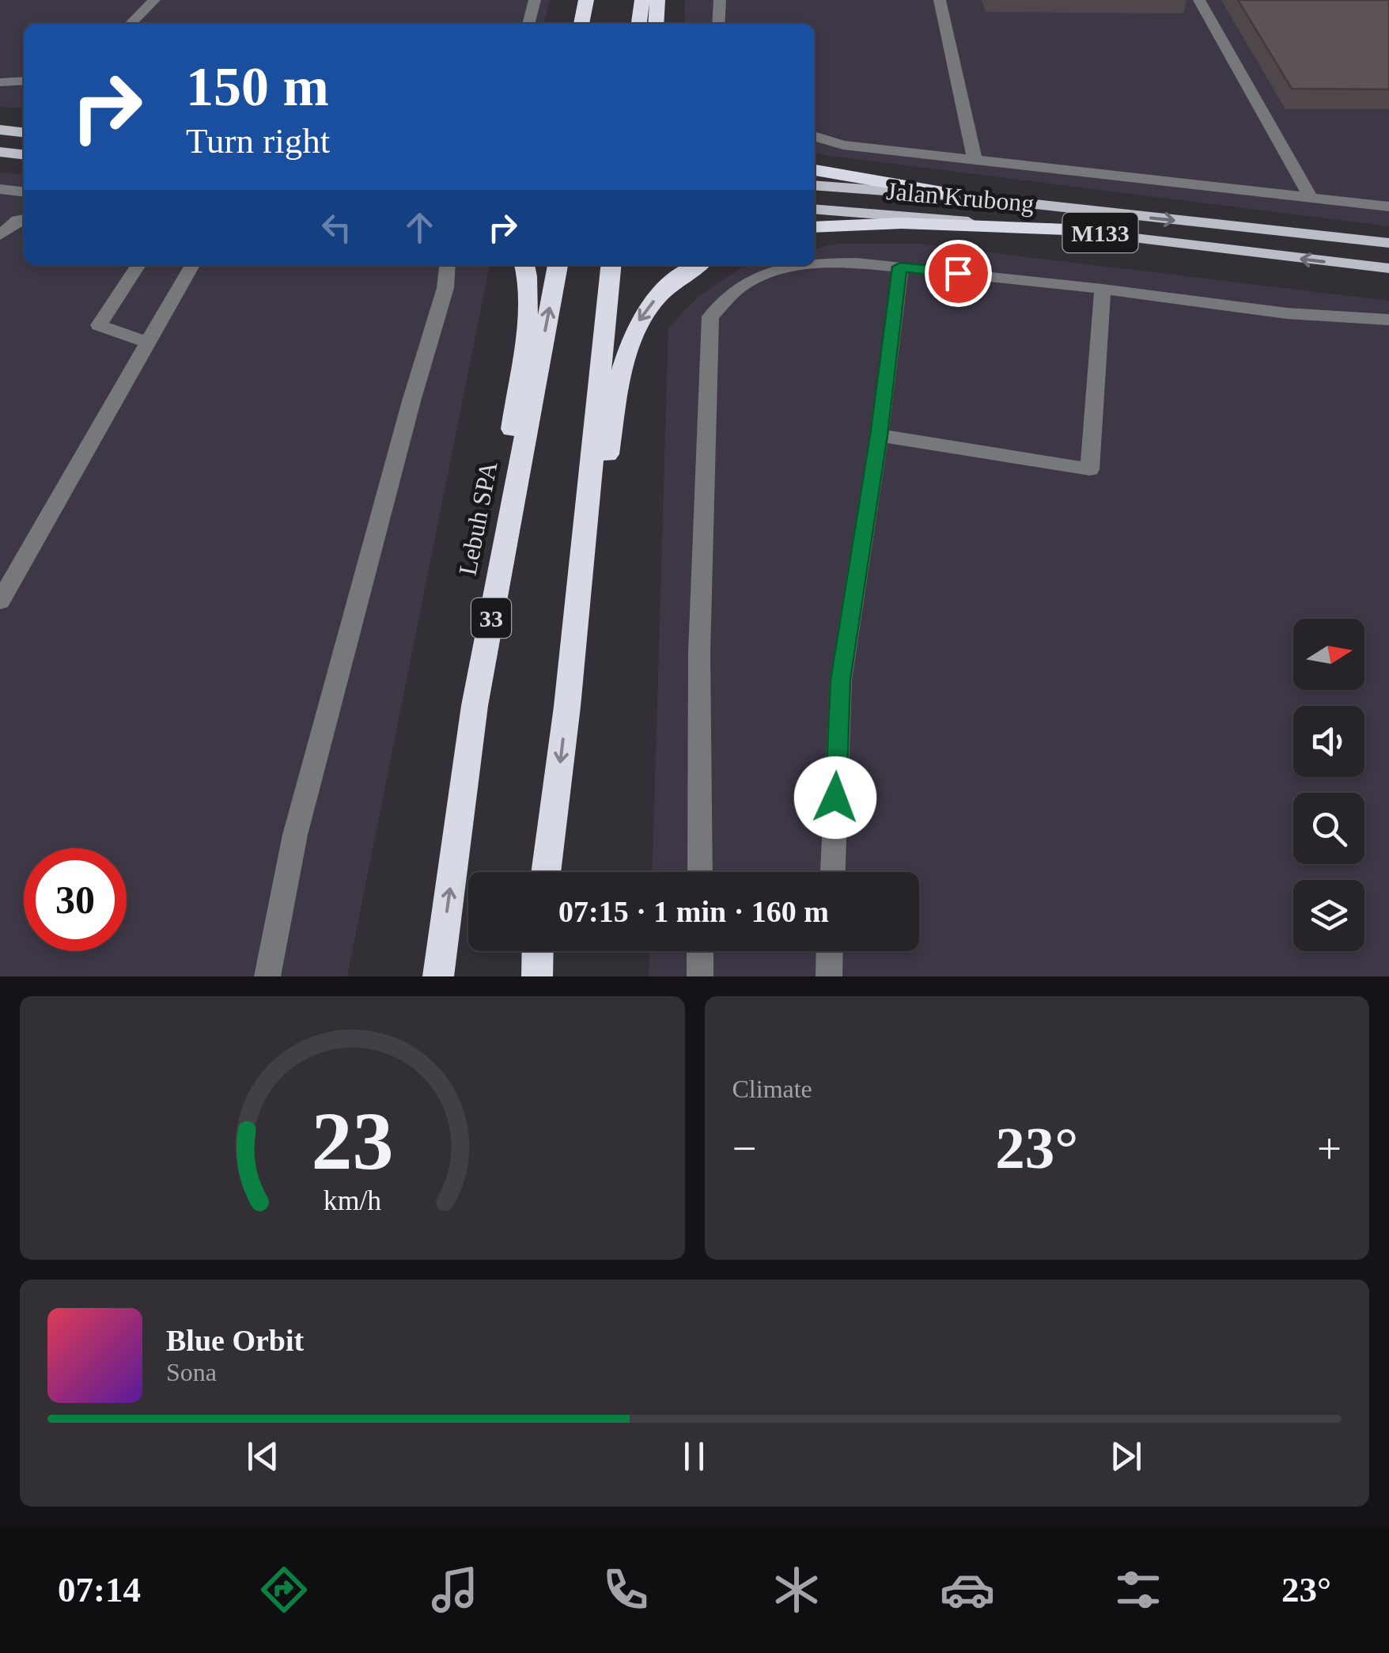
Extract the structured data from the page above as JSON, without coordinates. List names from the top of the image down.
{
  "streets": {
    "highway": ["Lebuh SPA", "33"],
    "main road": ["Jalan Krubong", "M133"]
  },
  "north": "right",
  "page": {
    "turn": ["150 m", "Turn right"],
    "limit": "30",
    "trip": "07:15 · 1 min · 160 m",
    "tile": "Climate",
    "heat": ["−", "23°", "+"],
    "song": ["Blue Orbit", "Sona"],
    "tabs": ["07:14", "23°"],
    "gauge": ["23", "km/h"]
  }
}
